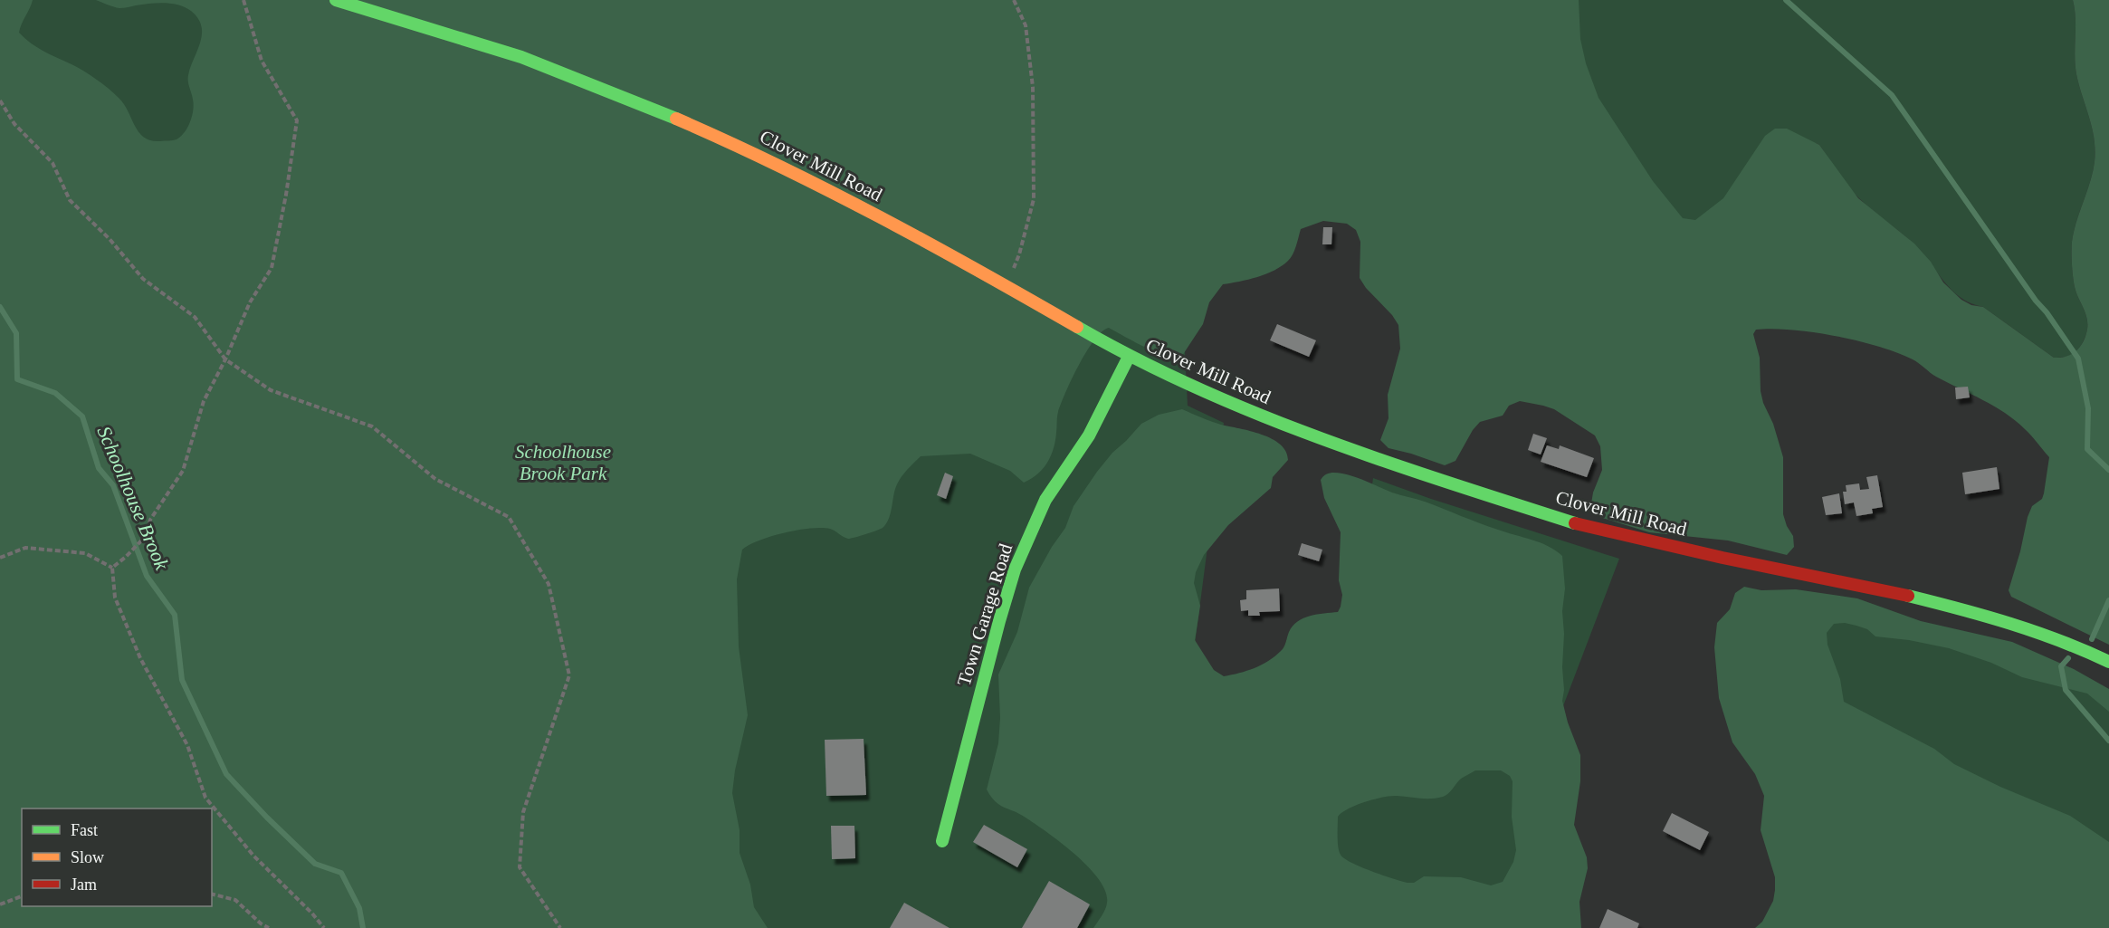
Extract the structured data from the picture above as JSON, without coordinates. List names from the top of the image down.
{
  "streets": {
    "street": ["Clover Mill Road", "Town Garage Road"]
  },
  "crossings": [
    ["Clover Mill Road", "Town Garage Road"]
  ],
  "water": ["Schoolhouse Brook"],
  "parks": ["Schoolhouse Brook Park"],
  "legend": ["Fast", "Slow", "Jam"]
}
